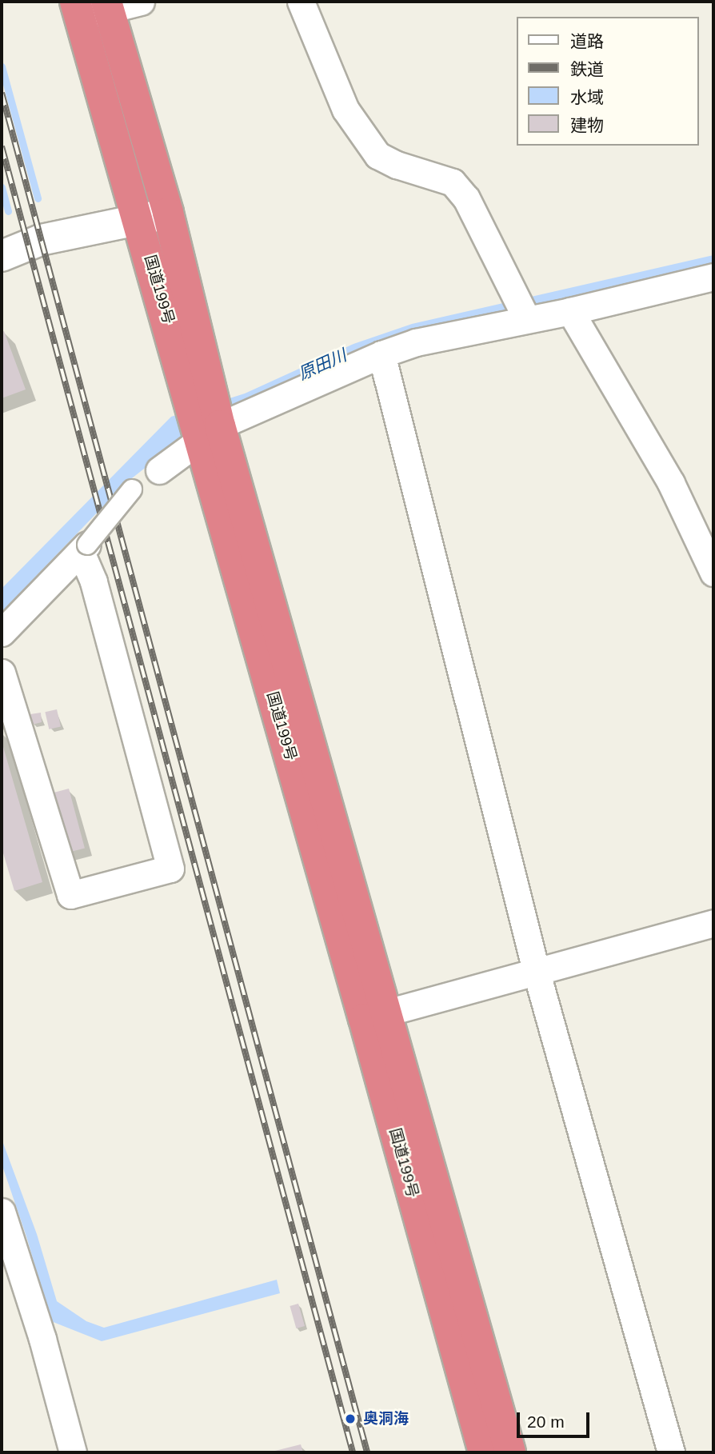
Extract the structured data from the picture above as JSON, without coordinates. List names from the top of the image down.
{
  "streets": {
    "highway": ["国道199号"]
  },
  "water": ["原田川"],
  "places": ["奥洞海"],
  "legend": [
    "道路",
    "鉄道",
    "水域",
    "建物"
  ],
  "scale_bar": "20 m"
}
